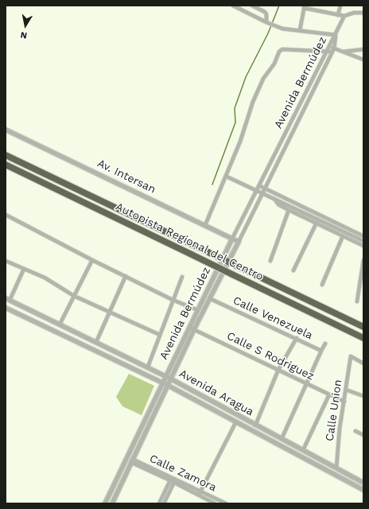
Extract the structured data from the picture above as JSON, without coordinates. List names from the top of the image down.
{
  "streets": {
    "highway": ["Autopista Regional del Centro"],
    "street": [
      "Avenida Bermúdez",
      "Av. Intersan",
      "Calle Venezuela",
      "Calle S Rodriguez",
      "Avenida Aragua",
      "Calle Union",
      "Calle Zamora"
    ]
  },
  "crossings": [
    ["Avenida Bermúdez", "Av. Intersan"],
    ["Avenida Bermúdez", "Calle Venezuela"],
    ["Avenida Bermúdez", "Calle S Rodriguez"],
    ["Avenida Bermúdez", "Avenida Aragua"],
    ["Avenida Bermúdez", "Calle Zamora"],
    ["Calle S Rodriguez", "Calle Union"],
    ["Avenida Aragua", "Calle Union"]
  ],
  "north": "bottom"
}
